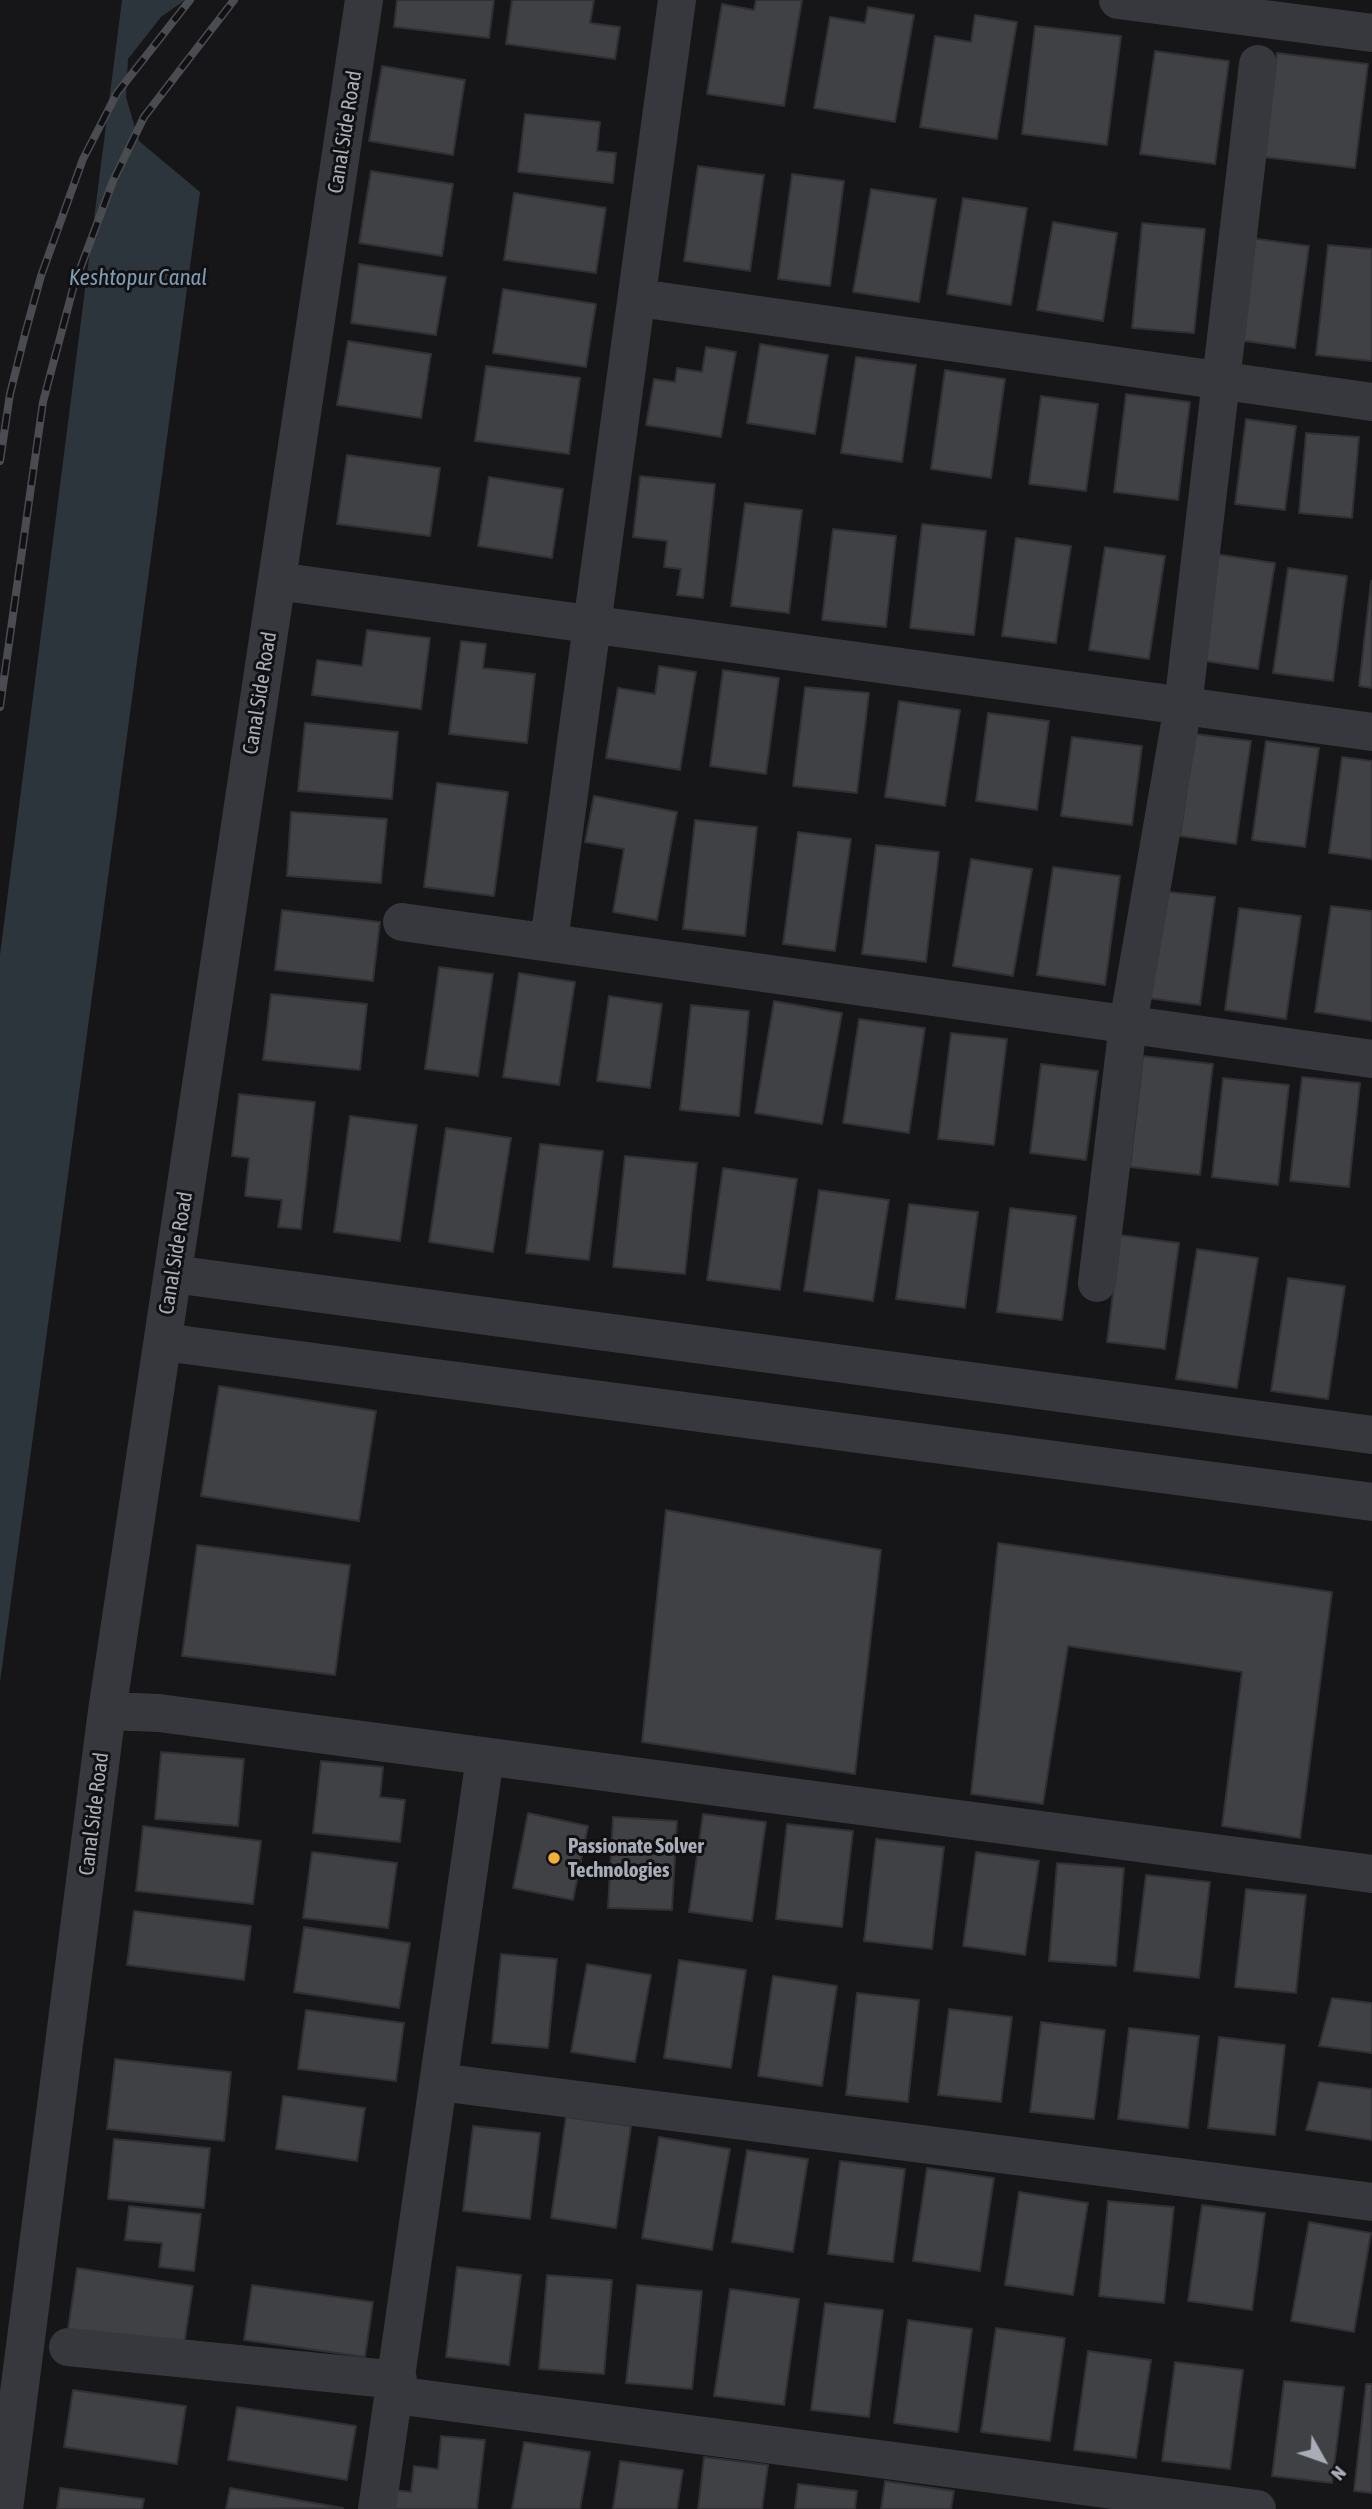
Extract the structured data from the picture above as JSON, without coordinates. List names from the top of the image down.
{
  "streets": {
    "street": ["Canal Side Road"]
  },
  "water": ["Keshtopur Canal"],
  "places": ["Passionate Solver Technologies"],
  "north": "bottom right"
}
